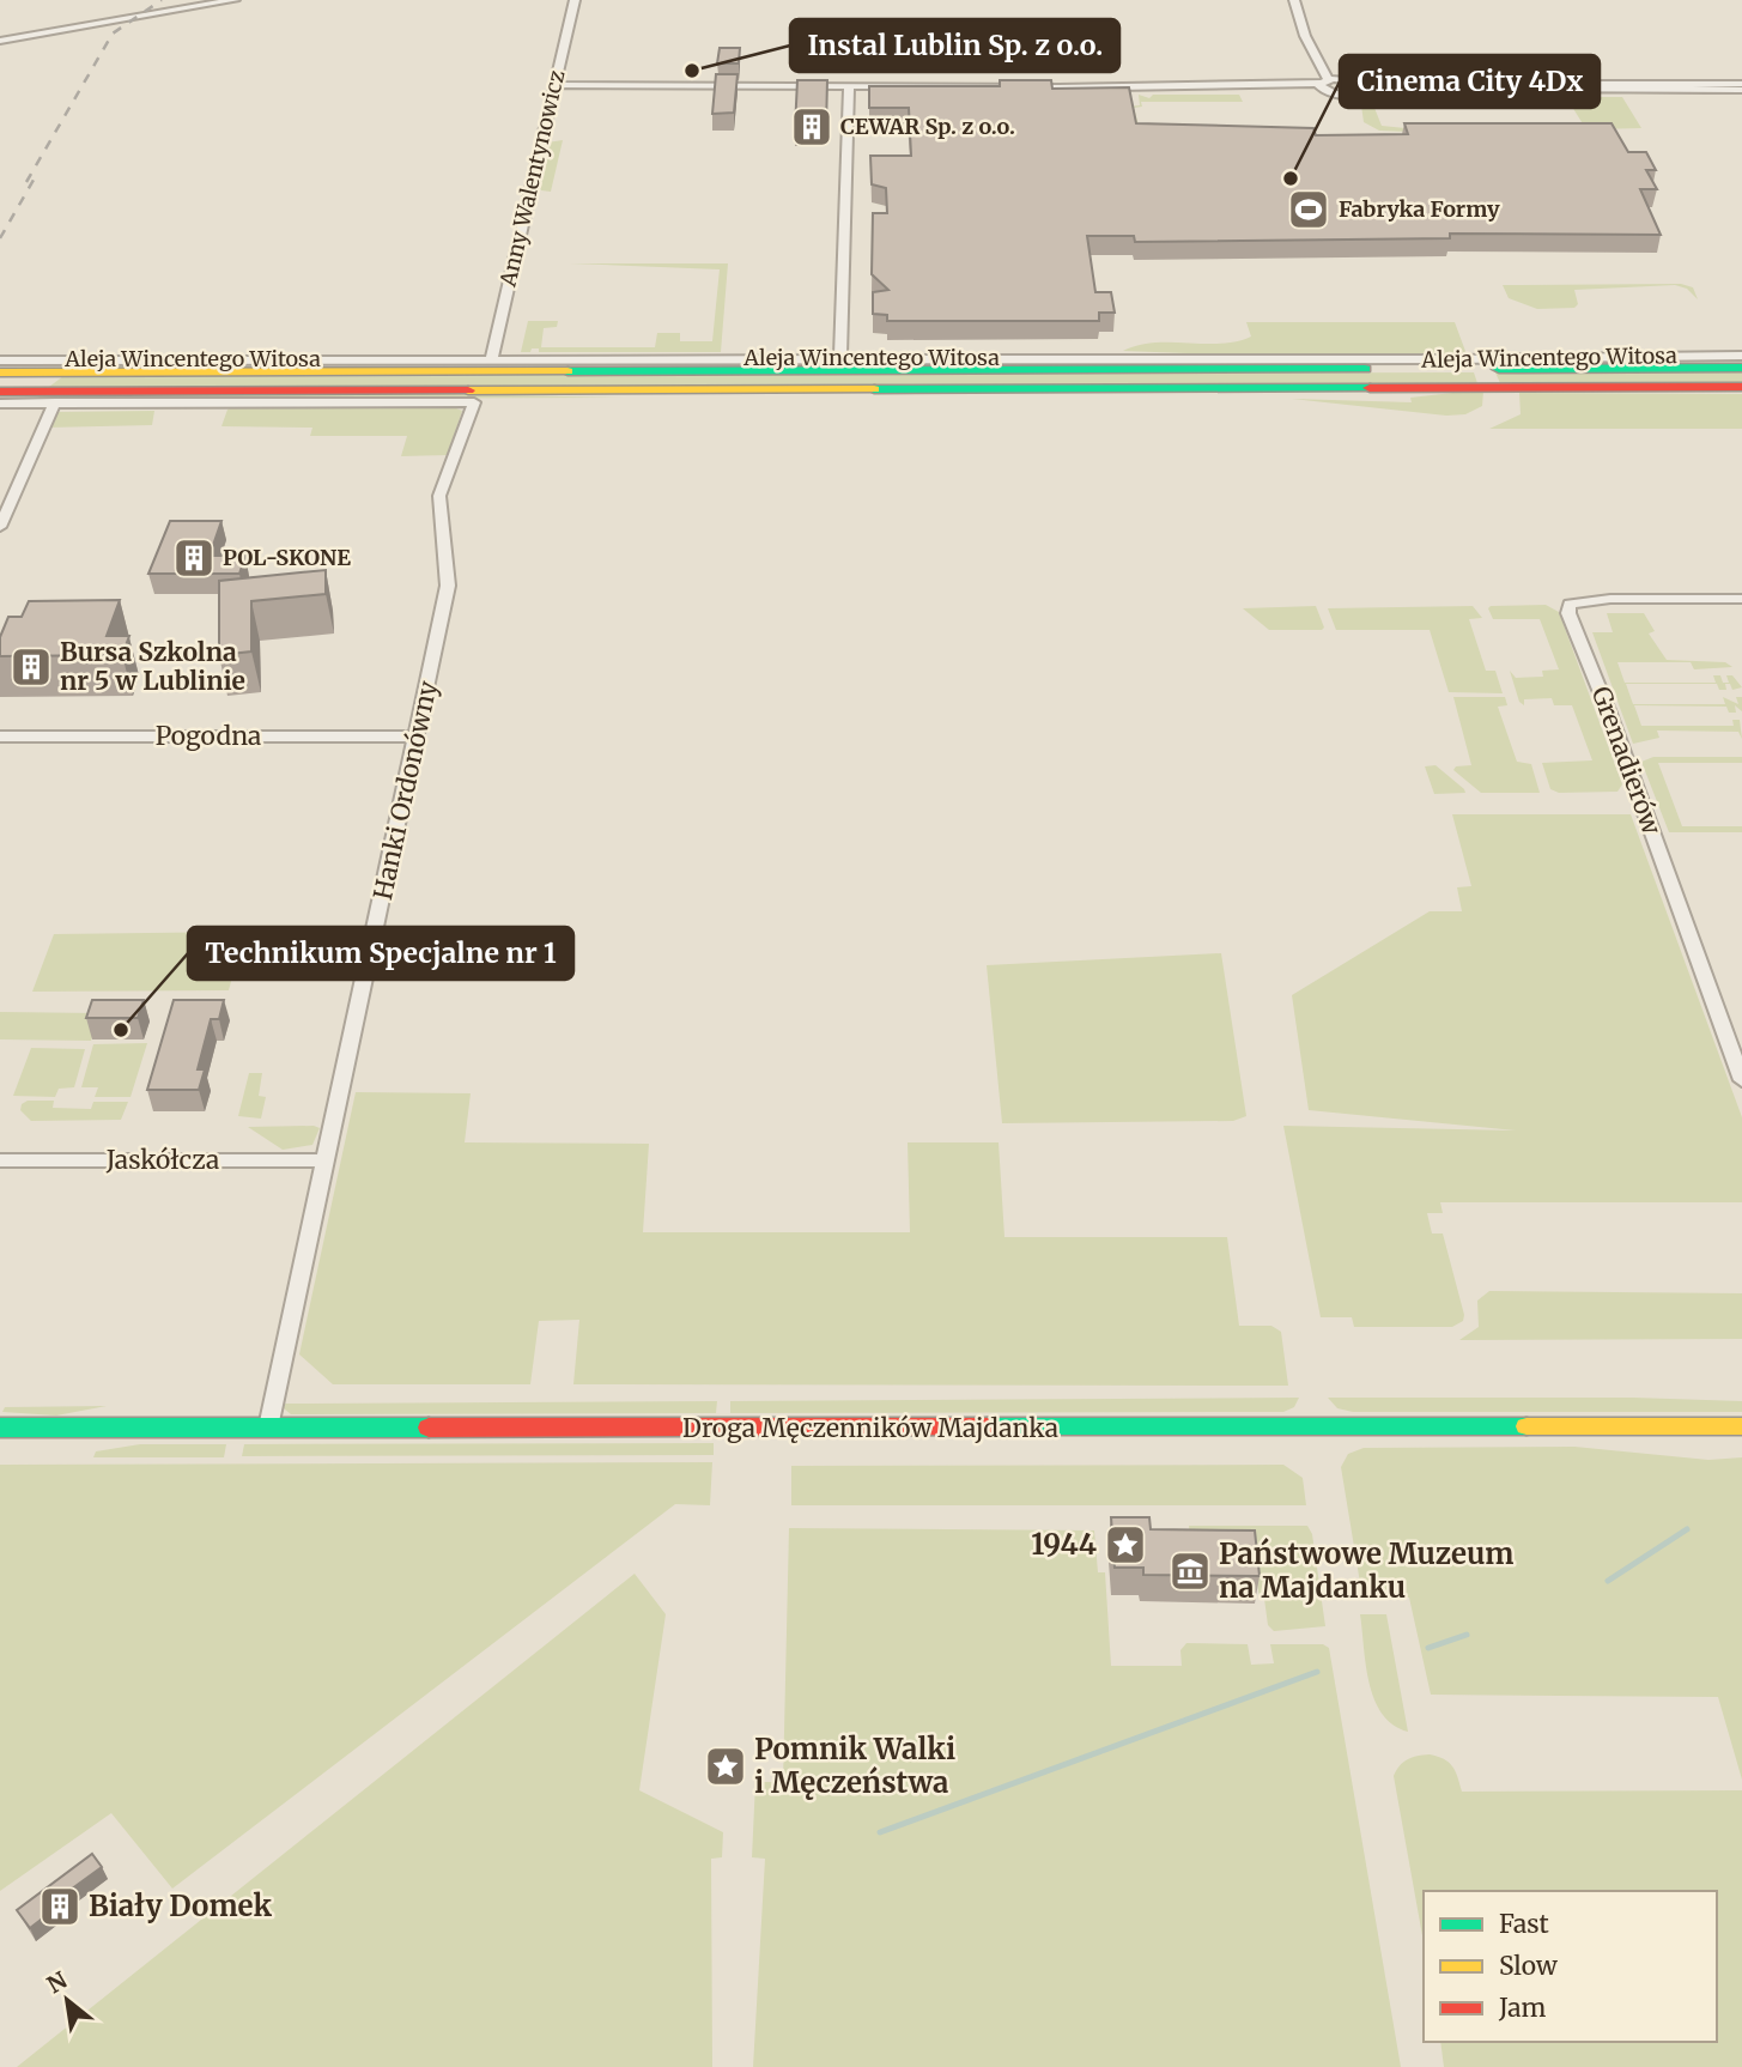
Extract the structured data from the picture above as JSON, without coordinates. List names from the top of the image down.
{
  "streets": {
    "main road": ["Aleja Wincentego Witosa", "Droga Męczenników Majdanka"],
    "street": [
      "Anny Walentynowicz",
      "Pogodna",
      "Grenadierów",
      "Hanki Ordonówny",
      "Jaskółcza"
    ]
  },
  "crossings": [
    ["Anny Walentynowicz", "Aleja Wincentego Witosa"],
    ["Aleja Wincentego Witosa", "Hanki Ordonówny"],
    ["Pogodna", "Hanki Ordonówny"],
    ["Hanki Ordonówny", "Jaskółcza"],
    ["Hanki Ordonówny", "Droga Męczenników Majdanka"]
  ],
  "places": {
    "other": ["Instal Lublin Sp. z o.o.", "Cinema City 4Dx", "Technikum Specjalne nr 1"],
    "building": [
      "CEWAR Sp. z o.o.",
      "POL-SKONE",
      "Bursa Szkolna nr 5 w Lublinie",
      "Biały Domek"
    ],
    "sports": ["Fabryka Formy"],
    "place": ["1944", "Pomnik Walki i Męczeństwa"],
    "museum": ["Państwowe Muzeum na Majdanku"]
  },
  "legend": ["Fast", "Slow", "Jam"],
  "north": "top left"
}
